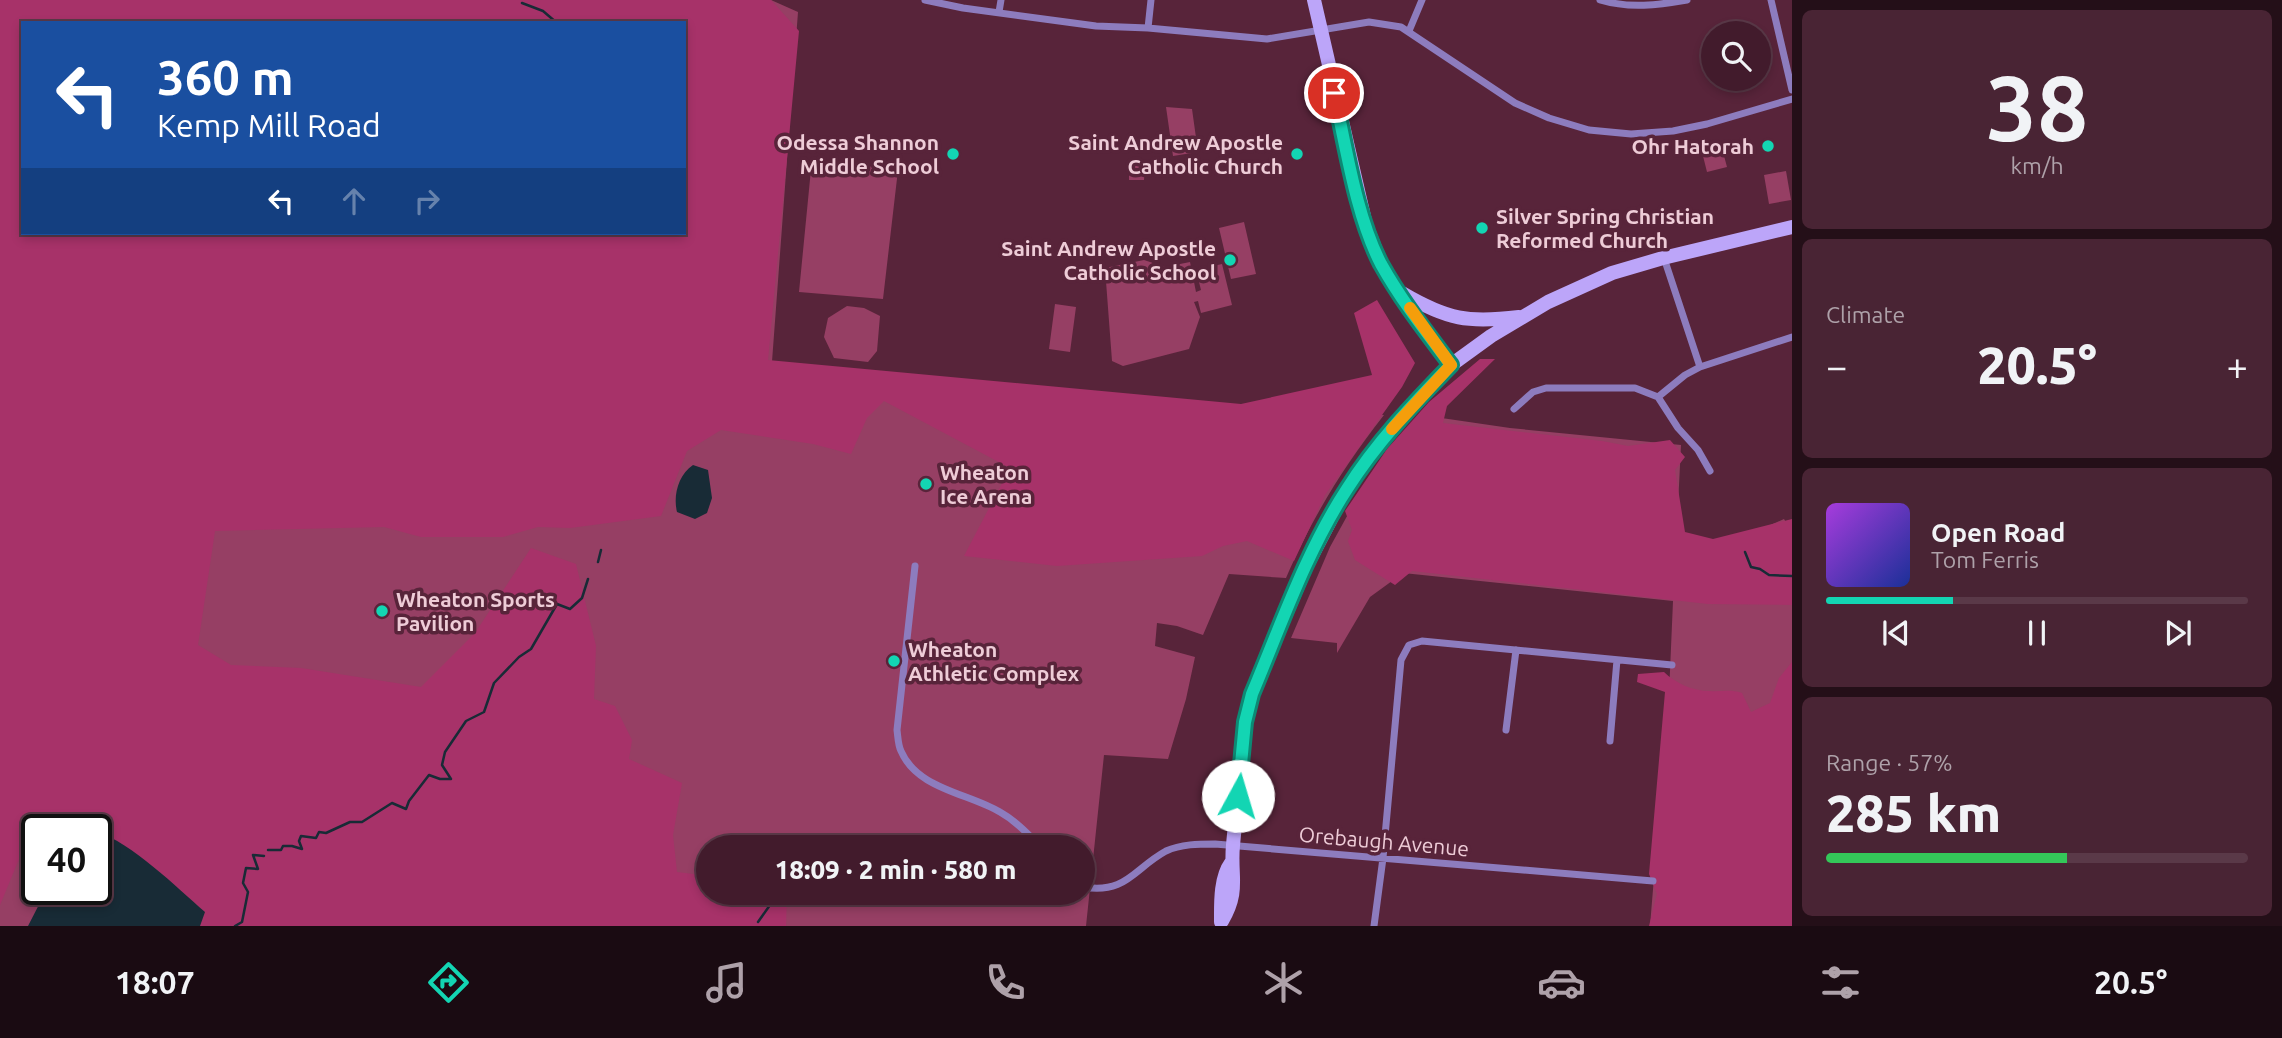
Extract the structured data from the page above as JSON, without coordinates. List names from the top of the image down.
{
  "streets": {
    "street": ["Orebaugh Avenue"]
  },
  "places": [
    "Ohr Hatorah",
    "Odessa Shannon Middle School",
    "Saint Andrew Apostle Catholic Church",
    "Silver Spring Christian Reformed Church",
    "Saint Andrew Apostle Catholic School",
    "Wheaton Ice Arena",
    "Wheaton Sports Pavilion",
    "Wheaton Athletic Complex"
  ],
  "page": {
    "tile": [
      ["38", "km/h"],
      "Climate",
      ["Range · 57%", "285 km"]
    ],
    "turn": ["360 m", "Kemp Mill Road"],
    "heat": ["−", "20.5°", "+"],
    "song": ["Open Road", "Tom Ferris"],
    "limit": "40",
    "trip": "18:09 · 2 min · 580 m",
    "tabs": ["18:07", "20.5°"]
  }
}
